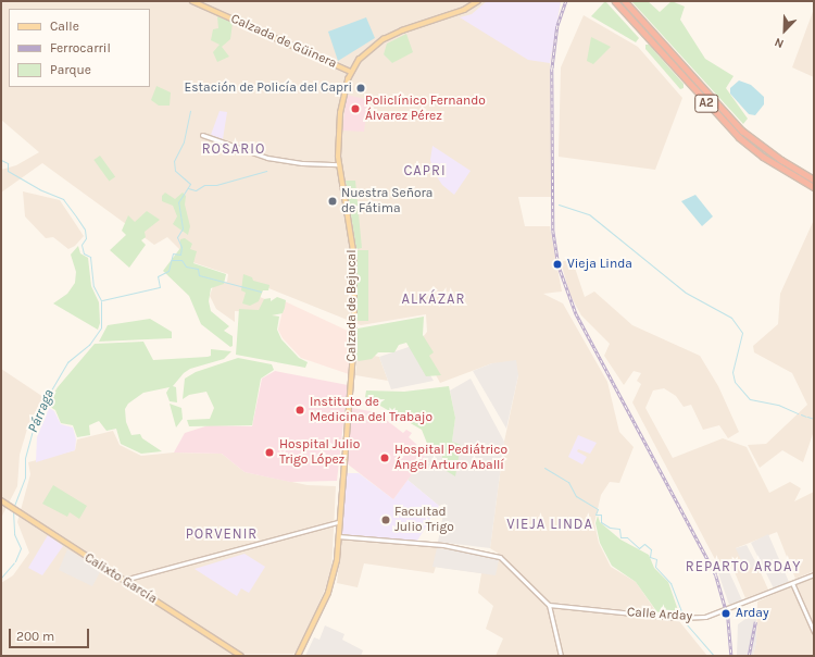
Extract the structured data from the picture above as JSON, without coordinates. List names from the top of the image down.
{
  "streets": {
    "highway": ["A2"],
    "main road": ["Calzada de Güinera", "Calzada de Bejucal", "Calixto García"],
    "street": ["Calle Arday"]
  },
  "crossings": [
    ["Calzada de Güinera", "Calzada de Bejucal"]
  ],
  "districts": [
    "ROSARIO",
    "CAPRI",
    "ALKÁZAR",
    "VIEJA LINDA",
    "PORVENIR",
    "REPARTO ARDAY"
  ],
  "water": ["Párraga"],
  "places": [
    "Estación de Policía del Capri",
    "Policlínico Fernando Álvarez Pérez",
    "Nuestra Señora de Fátima",
    "Vieja Linda",
    "Instituto de Medicina del Trabajo",
    "Hospital Julio Trigo López",
    "Hospital Pediátrico Ángel Arturo Aballí",
    "Facultad Julio Trigo",
    "Arday"
  ],
  "legend": ["Calle", "Ferrocarril", "Parque"],
  "scale_bar": "200 m",
  "north": "bottom left"
}
